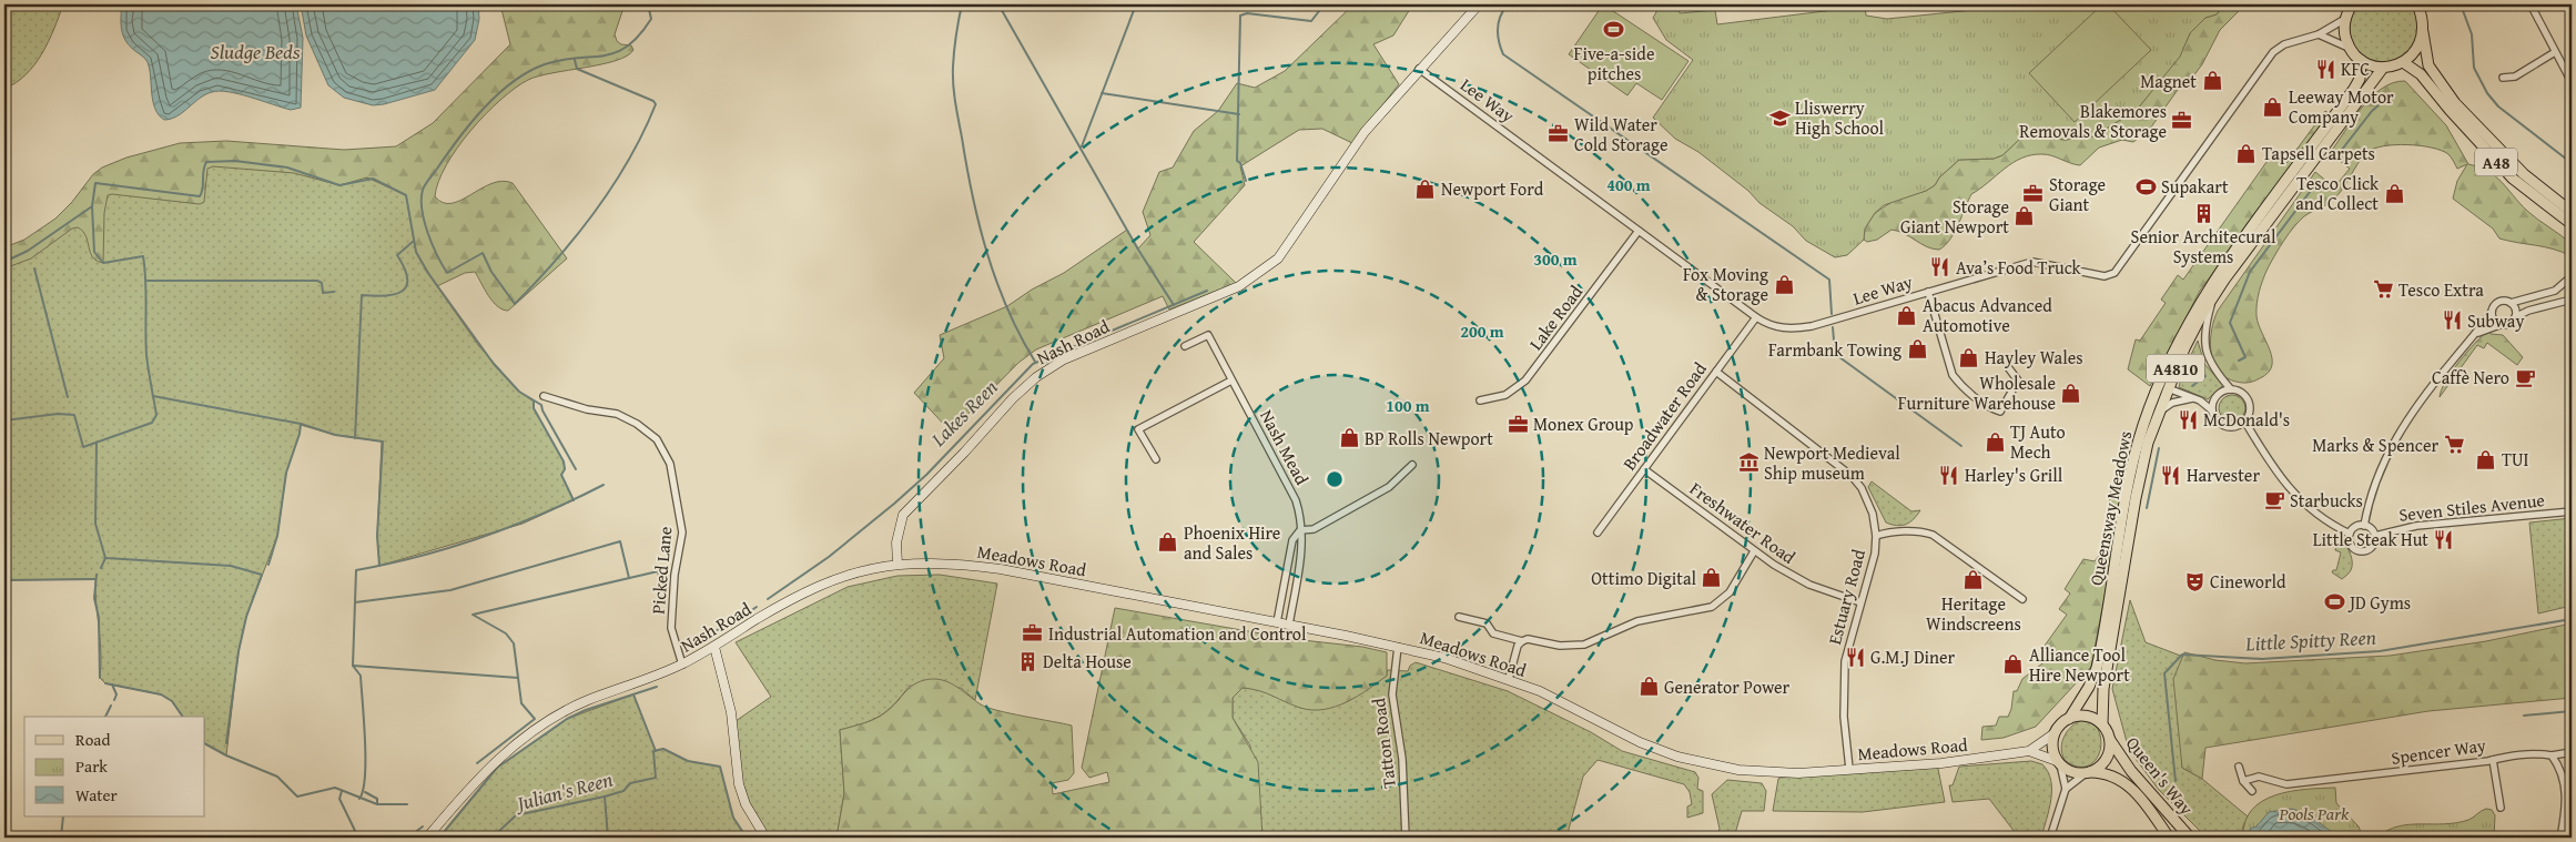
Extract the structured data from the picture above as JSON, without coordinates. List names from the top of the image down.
{
  "streets": {
    "main road": [
      "A48",
      "A4810",
      "Queensway Meadows",
      "Queen's Way"
    ],
    "street": [
      "Lee Way",
      "Lake Road",
      "Nash Road",
      "Broadwater Road",
      "Nash Mead",
      "Seven Stiles Avenue",
      "Freshwater Road",
      "Meadows Road",
      "Picked Lane",
      "Estuary Road",
      "Tatton Road",
      "Spencer Way"
    ]
  },
  "crossings": [
    ["Lee Way", "Lake Road"],
    ["Lee Way", "Nash Road"],
    ["Lee Way", "Broadwater Road"],
    ["Nash Road", "Meadows Road"],
    ["Nash Road", "Picked Lane"],
    ["Broadwater Road", "Freshwater Road"],
    ["Broadwater Road", "Estuary Road"],
    ["Nash Mead", "Meadows Road"],
    ["Queensway Meadows", "Meadows Road"],
    ["Queensway Meadows", "Queen's Way"],
    ["Freshwater Road", "Estuary Road"],
    ["Meadows Road", "Estuary Road"],
    ["Meadows Road", "Tatton Road"],
    ["Meadows Road", "Queen's Way"]
  ],
  "water": [
    "Sludge Beds",
    "Lakes Reen",
    "Little Spitty Reen",
    "Julian's Reen"
  ],
  "parks": ["Pools Park"],
  "places": {
    "sports": ["Five-a-side pitches", "Supakart", "JD Gyms"],
    "restaurant": [
      "KFC",
      "Ava’s Food Truck",
      "Subway",
      "McDonald's",
      "Harley's Grill",
      "Harvester",
      "Little Steak Hut",
      "G.M.J Diner"
    ],
    "shop": [
      "Magnet",
      "Leeway Motor Company",
      "Tapsell Carpets",
      "Newport Ford",
      "Tesco Click and Collect",
      "Storage Giant Newport",
      "Fox Moving & Storage",
      "Abacus Advanced Automotive",
      "Farmbank Towing",
      "Hayley Wales",
      "Wholesale Furniture Warehouse",
      "BP Rolls Newport",
      "TJ Auto Mech",
      "TUI",
      "Phoenix Hire and Sales",
      "Ottimo Digital",
      "Heritage Windscreens",
      "Alliance Tool Hire Newport",
      "Generator Power"
    ],
    "school or university": ["Lliswerry High School"],
    "office": [
      "Blakemores Removals & Storage",
      "Wild Water Cold Storage",
      "Storage Giant",
      "Monex Group",
      "Industrial Automation and Control"
    ],
    "building": ["Senior Architecural Systems", "Delta House"],
    "supermarket": ["Tesco Extra", "Marks & Spencer"],
    "cafe": ["Caffè Nero", "Starbucks"],
    "museum": ["Newport Medieval Ship museum"],
    "theatre": ["Cineworld"]
  },
  "legend": ["Road", "Park", "Water"],
  "rings": [
    "400 m",
    "300 m",
    "200 m",
    "100 m"
  ]
}
